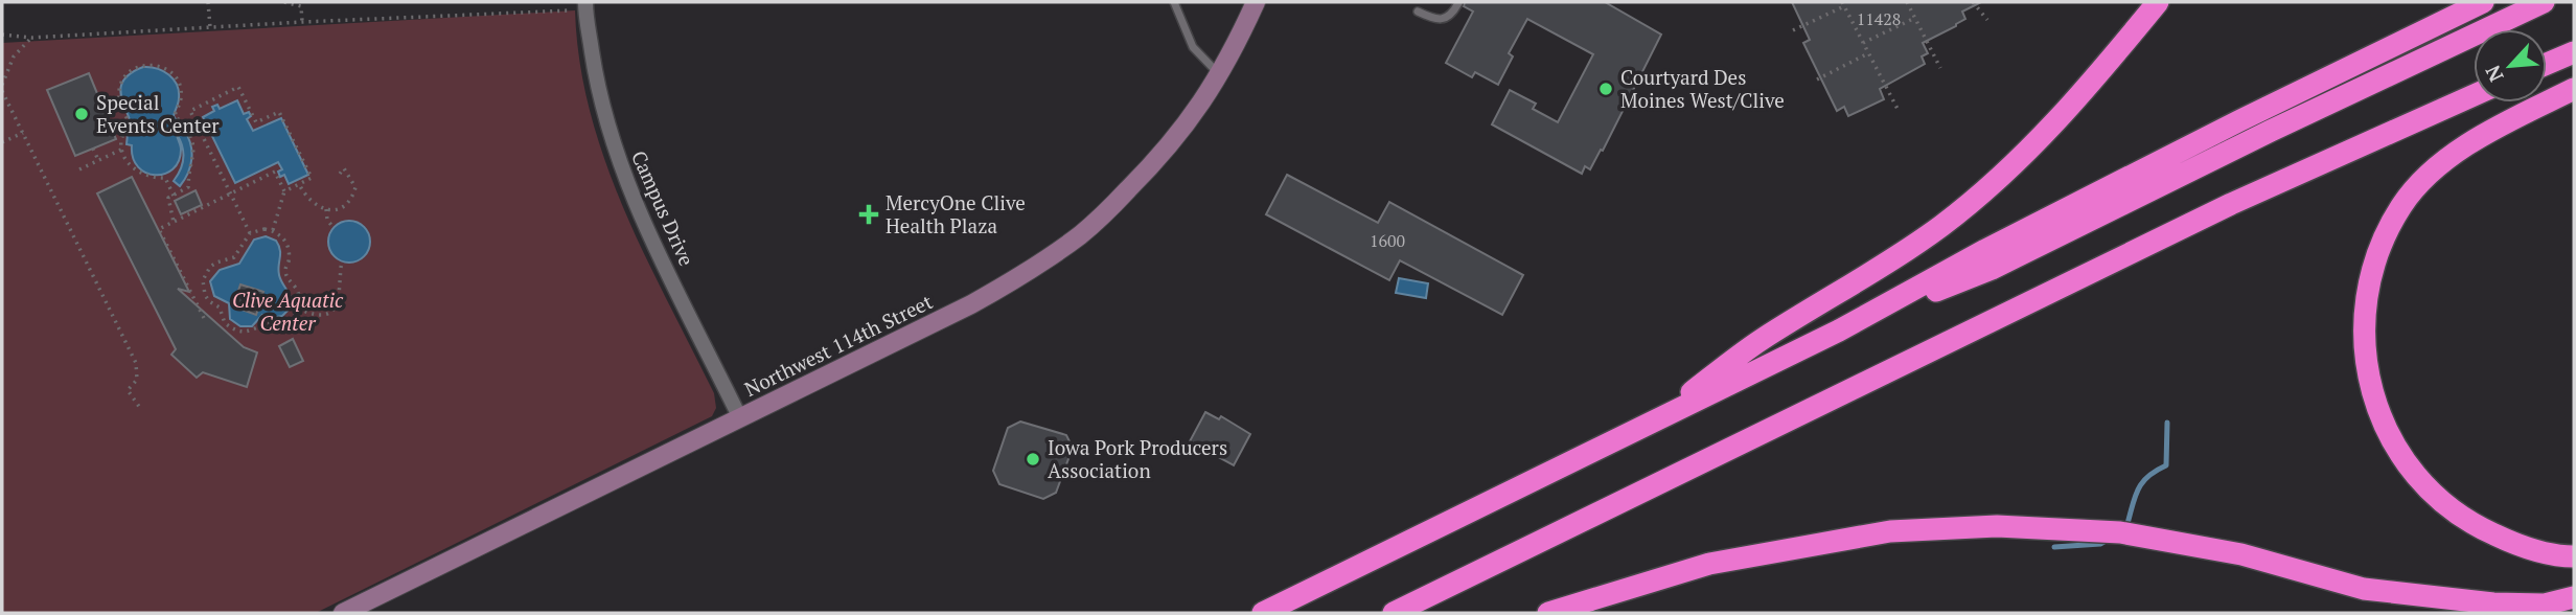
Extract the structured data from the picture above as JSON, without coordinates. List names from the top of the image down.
{
  "streets": {
    "street": ["Campus Drive", "Northwest 114th Street"]
  },
  "crossings": [
    ["Campus Drive", "Northwest 114th Street"]
  ],
  "parks": ["Clive Aquatic Center"],
  "places": {
    "other": ["Courtyard Des Moines West/Clive", "Special Events Center", "Iowa Pork Producers Association"],
    "health": ["MercyOne Clive Health Plaza"]
  },
  "house_numbers": ["11428", "1600"],
  "north": "bottom left"
}
